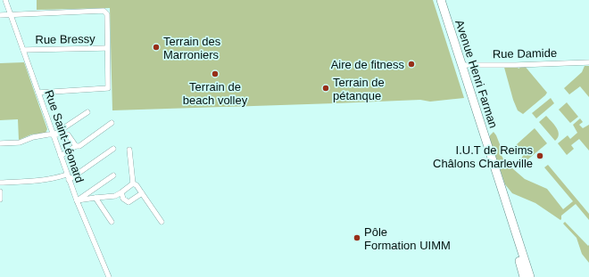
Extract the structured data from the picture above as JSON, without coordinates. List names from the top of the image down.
{
  "streets": {
    "main road": ["Avenue Henri Farman"],
    "street": ["Rue Bressy", "Rue Damide", "Rue Saint-Léonard"]
  },
  "crossings": [
    ["Rue Bressy", "Rue Saint-Léonard"],
    ["Rue Damide", "Avenue Henri Farman"]
  ],
  "places": [
    "Terrain des Marroniers",
    "Aire de fitness",
    "Terrain de beach volley",
    "Terrain de pétanque",
    "I.U.T de Reims Châlons Charleville",
    "Pôle Formation UIMM"
  ]
}
